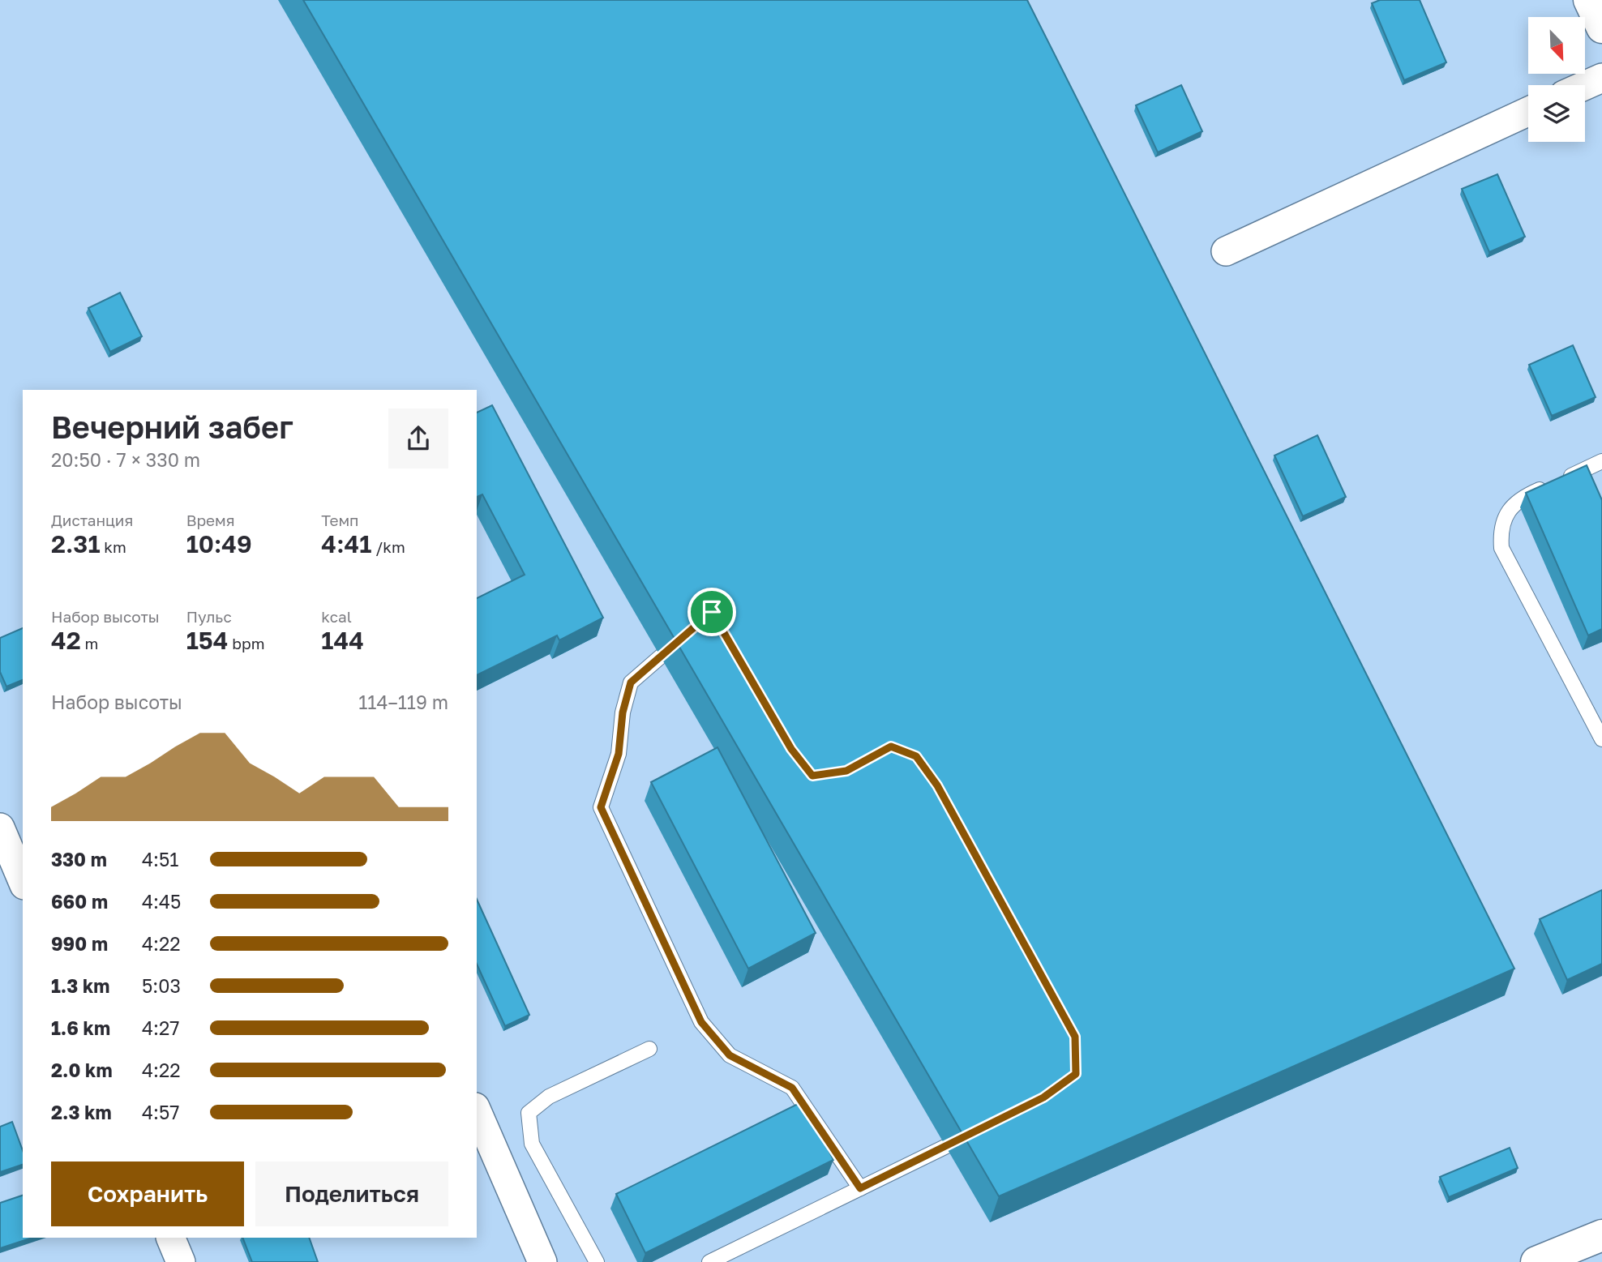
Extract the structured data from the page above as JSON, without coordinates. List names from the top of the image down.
{
  "north": "bottom right",
  "page": {
    "heading": ["Вечерний забег", "20:50 · 7 × 330 m"],
    "stats": [
      ["Дистанция", "2.31 km"],
      ["Время", "10:49"],
      ["Темп", "4:41 /km"],
      ["Набор высоты", "42 m"],
      ["Пульс", "154 bpm"],
      ["kcal", "144"]
    ],
    "chart": ["Набор высоты", "114–119 m"],
    "list": [
      {
        "name": "330 m",
        "note": "4:51"
      },
      {
        "name": "660 m",
        "note": "4:45"
      },
      {
        "name": "990 m",
        "note": "4:22"
      },
      {
        "name": "1.3 km",
        "note": "5:03"
      },
      {
        "name": "1.6 km",
        "note": "4:27"
      },
      {
        "name": "2.0 km",
        "note": "4:22"
      },
      {
        "name": "2.3 km",
        "note": "4:57"
      }
    ],
    "buttons": ["Сохранить", "Поделиться"]
  }
}
